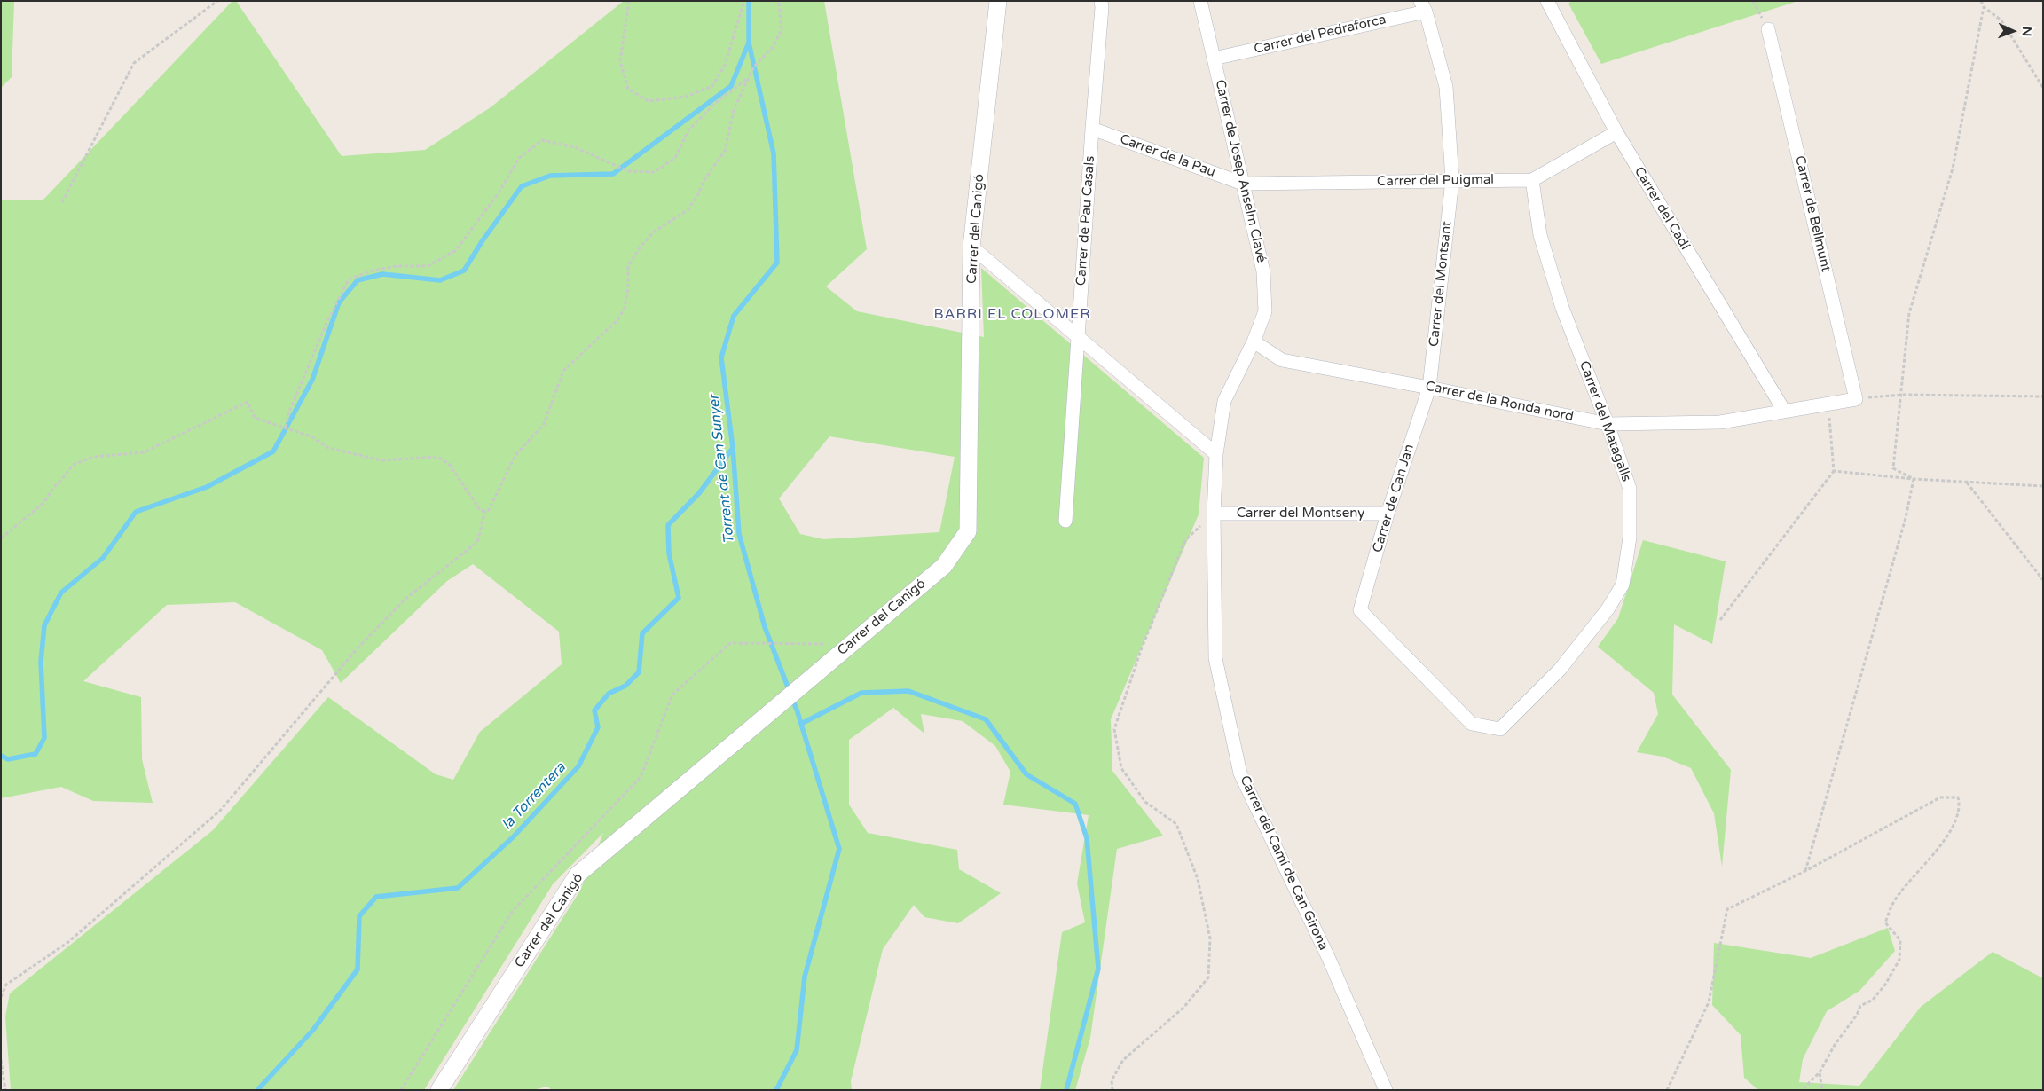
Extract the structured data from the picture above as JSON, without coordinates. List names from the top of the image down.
{
  "streets": {
    "street": [
      "Carrer del Pedraforca",
      "Carrer de la Pau",
      "Carrer de Josep Anselm Clavé",
      "Carrer del Puigmal",
      "Carrer del Cadí",
      "Carrer de Bellmunt",
      "Carrer de Pau Casals",
      "Carrer del Canigó",
      "Carrer del Montsant",
      "Carrer de la Ronda nord",
      "Carrer del Matagalls",
      "Carrer de Can Jan",
      "Carrer del Montseny",
      "Carrer del Camí de Can Girona"
    ]
  },
  "crossings": [
    ["Carrer del Pedraforca", "Carrer de Josep Anselm Clavé"],
    ["Carrer del Pedraforca", "Carrer del Montsant"],
    ["Carrer de la Pau", "Carrer de Josep Anselm Clavé"],
    ["Carrer de la Pau", "Carrer del Puigmal"],
    ["Carrer de la Pau", "Carrer de Pau Casals"],
    ["Carrer de Josep Anselm Clavé", "Carrer del Puigmal"],
    ["Carrer de Josep Anselm Clavé", "Carrer de la Ronda nord"],
    ["Carrer de Josep Anselm Clavé", "Carrer del Camí de Can Girona"],
    ["Carrer del Puigmal", "Carrer del Cadí"],
    ["Carrer del Puigmal", "Carrer del Montsant"],
    ["Carrer del Puigmal", "Carrer del Matagalls"],
    ["Carrer del Cadí", "Carrer de la Ronda nord"],
    ["Carrer de Bellmunt", "Carrer de la Ronda nord"],
    ["Carrer del Montsant", "Carrer de la Ronda nord"],
    ["Carrer del Montsant", "Carrer de Can Jan"],
    ["Carrer de la Ronda nord", "Carrer del Matagalls"],
    ["Carrer de la Ronda nord", "Carrer de Can Jan"],
    ["Carrer de la Ronda nord", "Carrer del Camí de Can Girona"],
    ["Carrer del Matagalls", "Carrer de Can Jan"],
    ["Carrer de Can Jan", "Carrer del Montseny"],
    ["Carrer del Montseny", "Carrer del Camí de Can Girona"]
  ],
  "districts": ["BARRI EL COLOMER"],
  "water": ["Torrent de Can Sunyer", "la Torrentera"],
  "north": "right"
}
